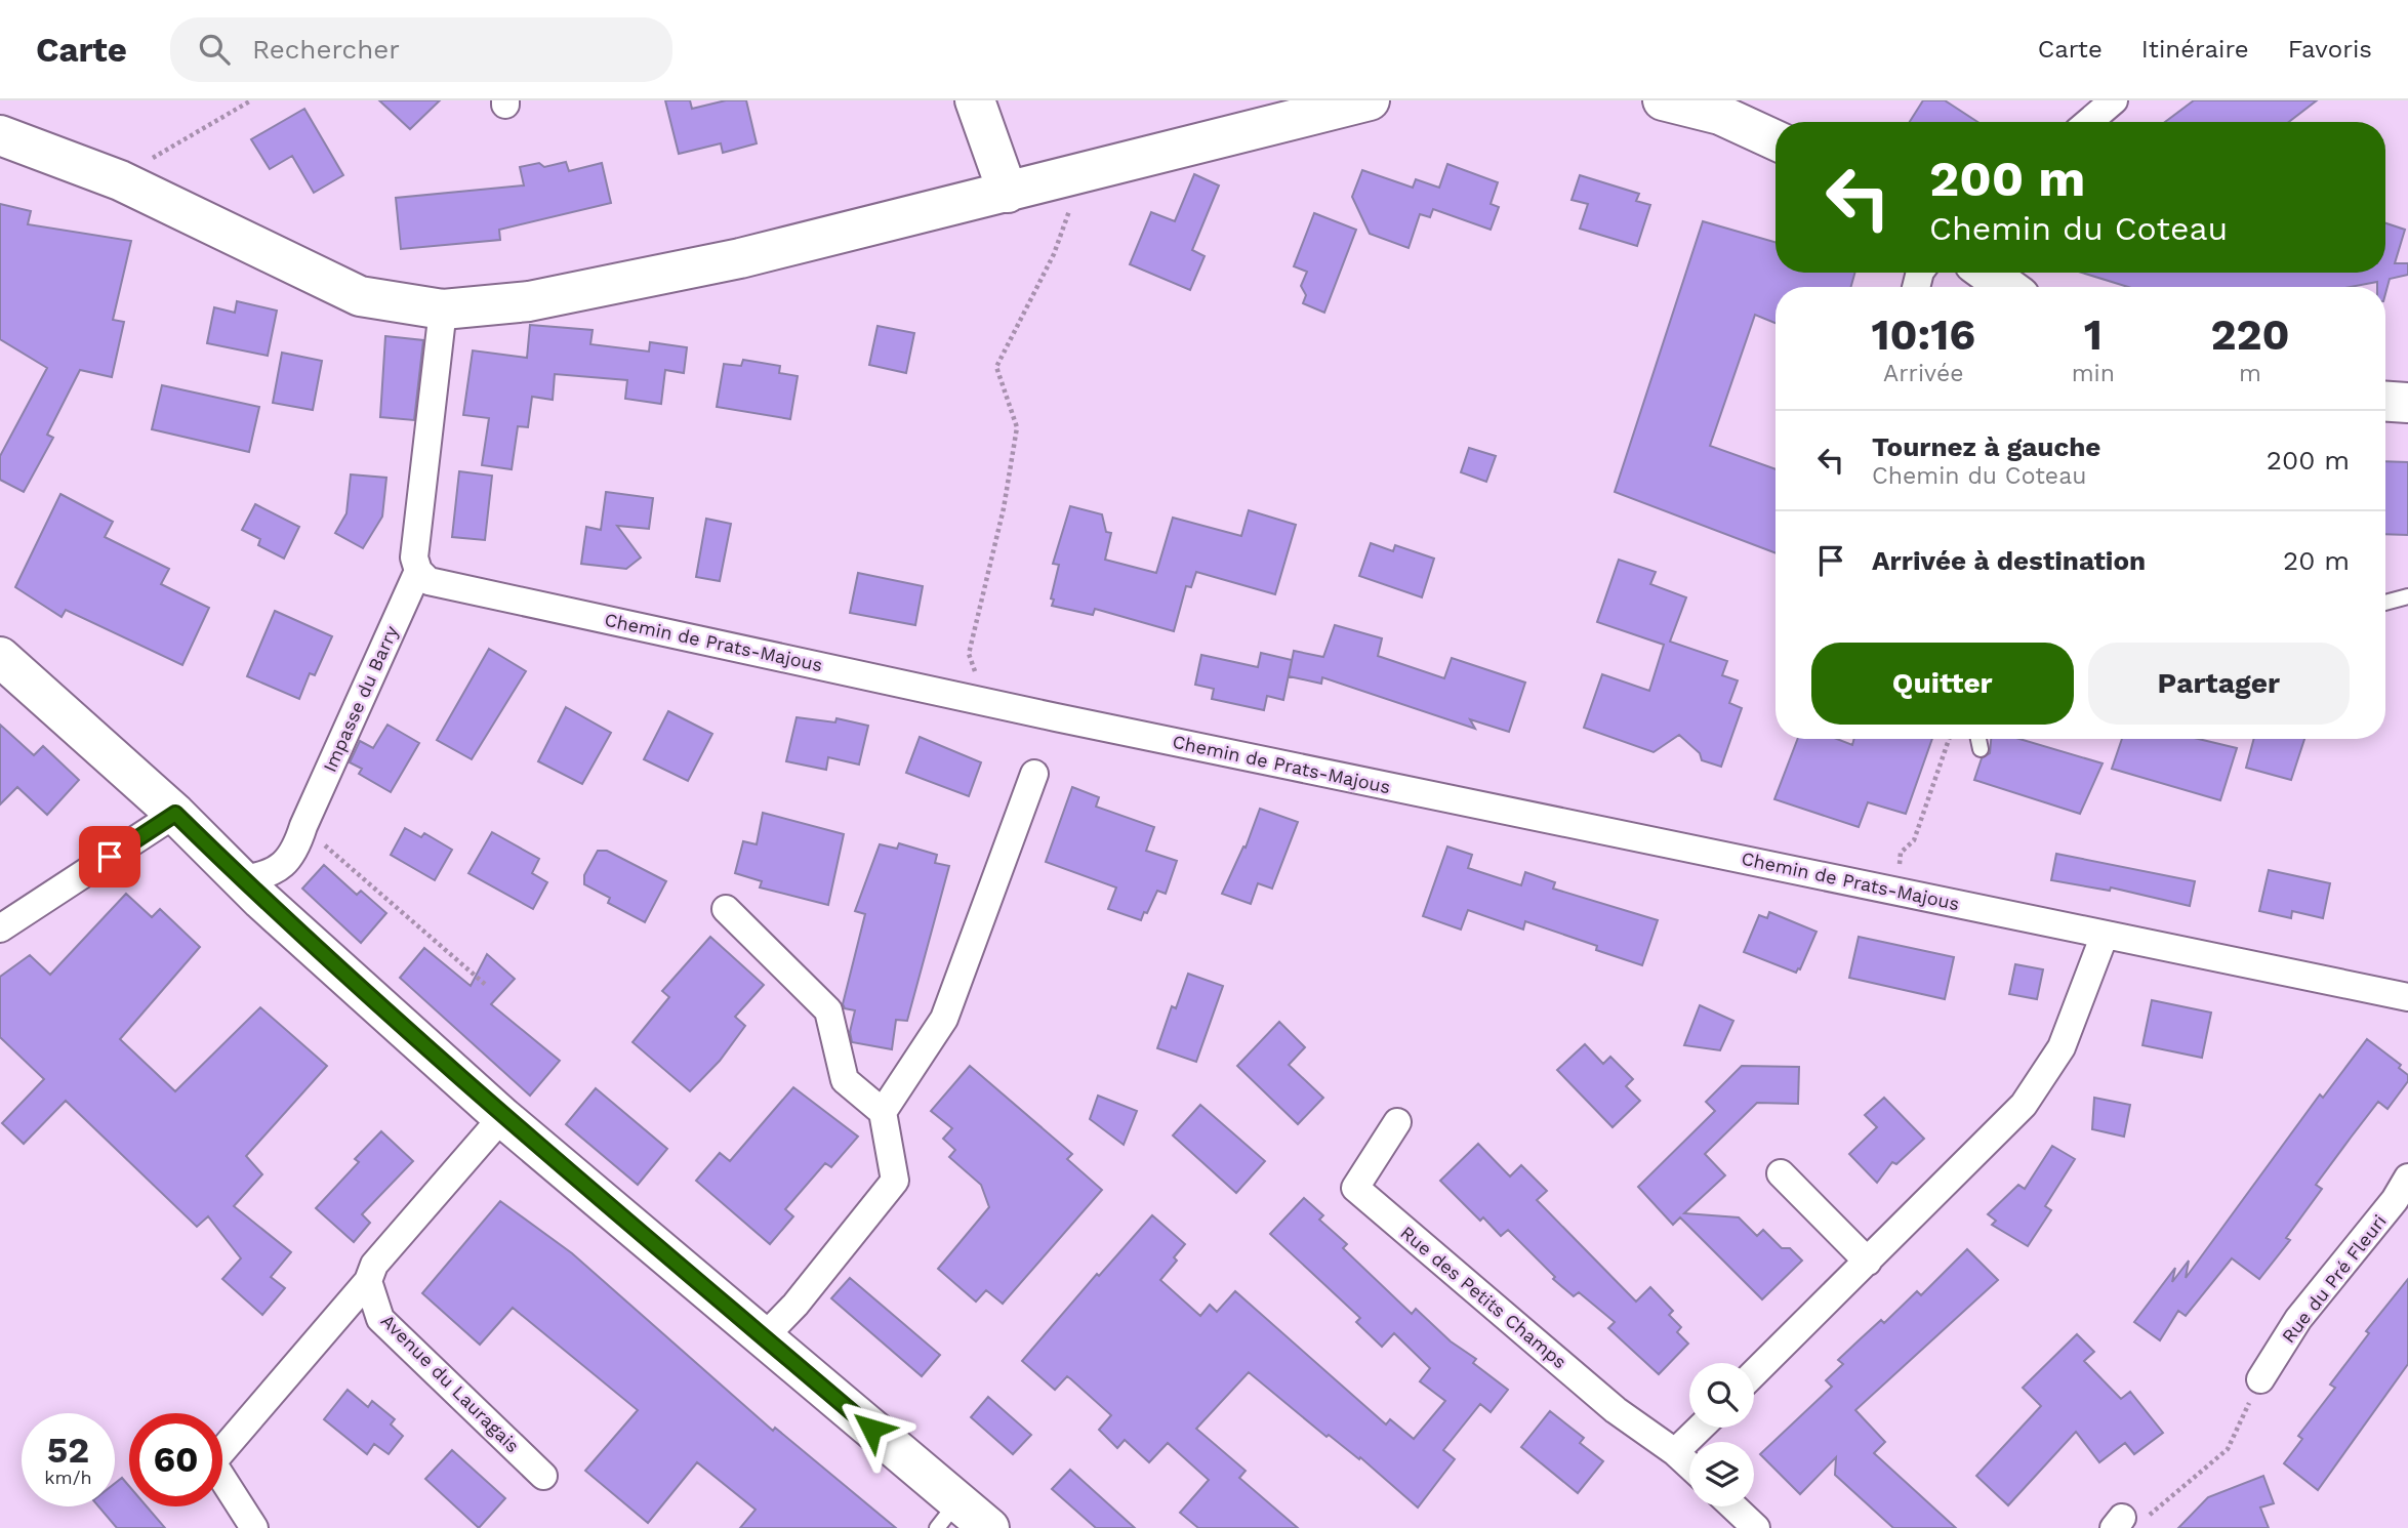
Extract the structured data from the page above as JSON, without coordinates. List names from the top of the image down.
{
  "streets": {
    "street": [
      "Chemin de Prats-Majous",
      "Impasse du Barry",
      "Rue du Pré Fleuri",
      "Rue des Petits Champs",
      "Avenue du Lauragais"
    ]
  },
  "crossings": [
    ["Chemin de Prats-Majous", "Impasse du Barry"]
  ],
  "page": {
    "header": "Carte",
    "search": "Rechercher",
    "nav": ["Carte", "Itinéraire", "Favoris"],
    "turn": ["200 m", "Chemin du Coteau"],
    "eta": [
      "10:16",
      "Arrivée",
      "1",
      "min",
      "220",
      "m"
    ],
    "list": [
      {
        "name": "Tournez à gauche",
        "note": "Chemin du Coteau",
        "value": "200 m"
      },
      {
        "name": "Arrivée à destination",
        "value": "20 m"
      }
    ],
    "buttons": ["Quitter", "Partager"],
    "speed": "52 km/h",
    "limit": "60"
  }
}
